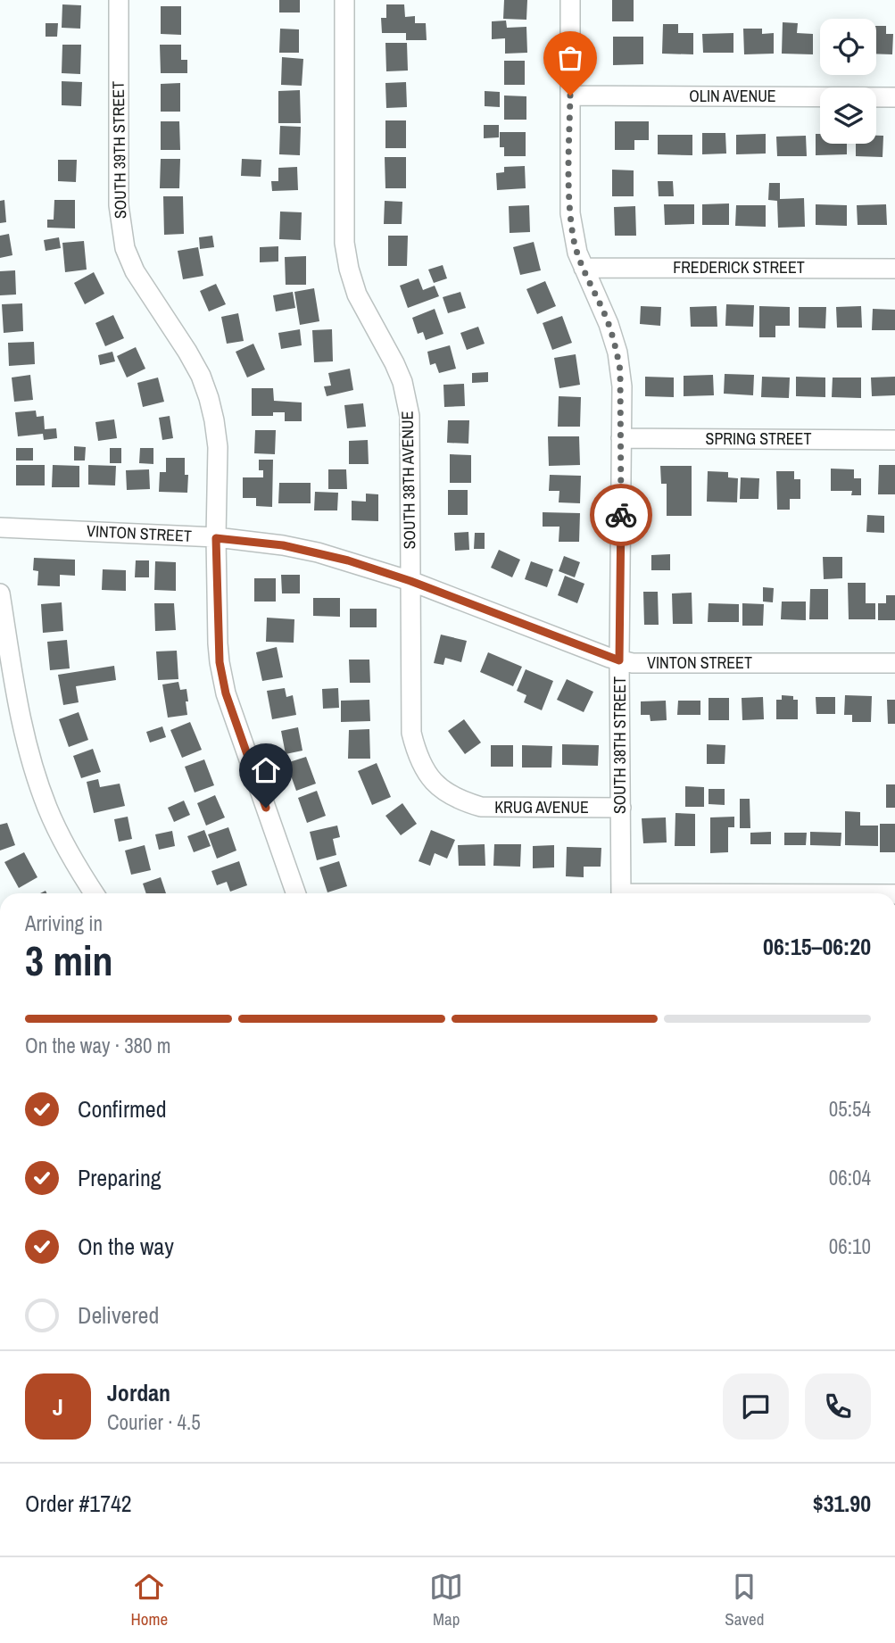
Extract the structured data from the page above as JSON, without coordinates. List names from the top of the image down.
{
  "streets": {
    "street": [
      "OLIN AVENUE",
      "SOUTH 39TH STREET",
      "FREDERICK STREET",
      "SPRING STREET",
      "SOUTH 38TH AVENUE",
      "VINTON STREET",
      "SOUTH 38TH STREET",
      "KRUG AVENUE"
    ]
  },
  "crossings": [
    ["OLIN AVENUE", "SOUTH 38TH STREET"],
    ["SOUTH 39TH STREET", "VINTON STREET"],
    ["FREDERICK STREET", "SOUTH 38TH STREET"],
    ["SPRING STREET", "SOUTH 38TH STREET"],
    ["SOUTH 38TH AVENUE", "VINTON STREET"],
    ["SOUTH 38TH AVENUE", "KRUG AVENUE"],
    ["VINTON STREET", "SOUTH 38TH STREET"],
    ["SOUTH 38TH STREET", "KRUG AVENUE"]
  ],
  "page": {
    "heading": ["3 min", "Arriving in", "06:15–06:20"],
    "panel": [
      "Jordan",
      "Courier · 4.5",
      "Order #1742",
      "$31.90"
    ],
    "bar": "On the way · 380 m",
    "list": [
      ["Confirmed", "05:54"],
      ["Preparing", "06:04"],
      ["On the way", "06:10"],
      "Delivered"
    ],
    "round": "J",
    "tabs": ["Home", "Map", "Saved"]
  }
}
